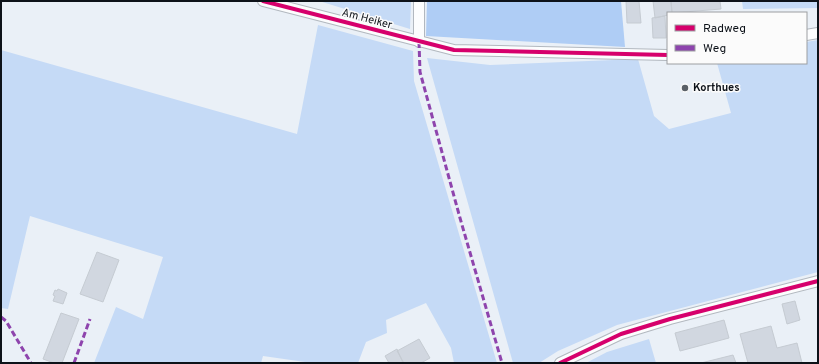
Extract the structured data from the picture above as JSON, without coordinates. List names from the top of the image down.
{
  "streets": {
    "street": ["Am Heiker"]
  },
  "places": ["Korthues"],
  "legend": ["Radweg", "Weg"]
}
